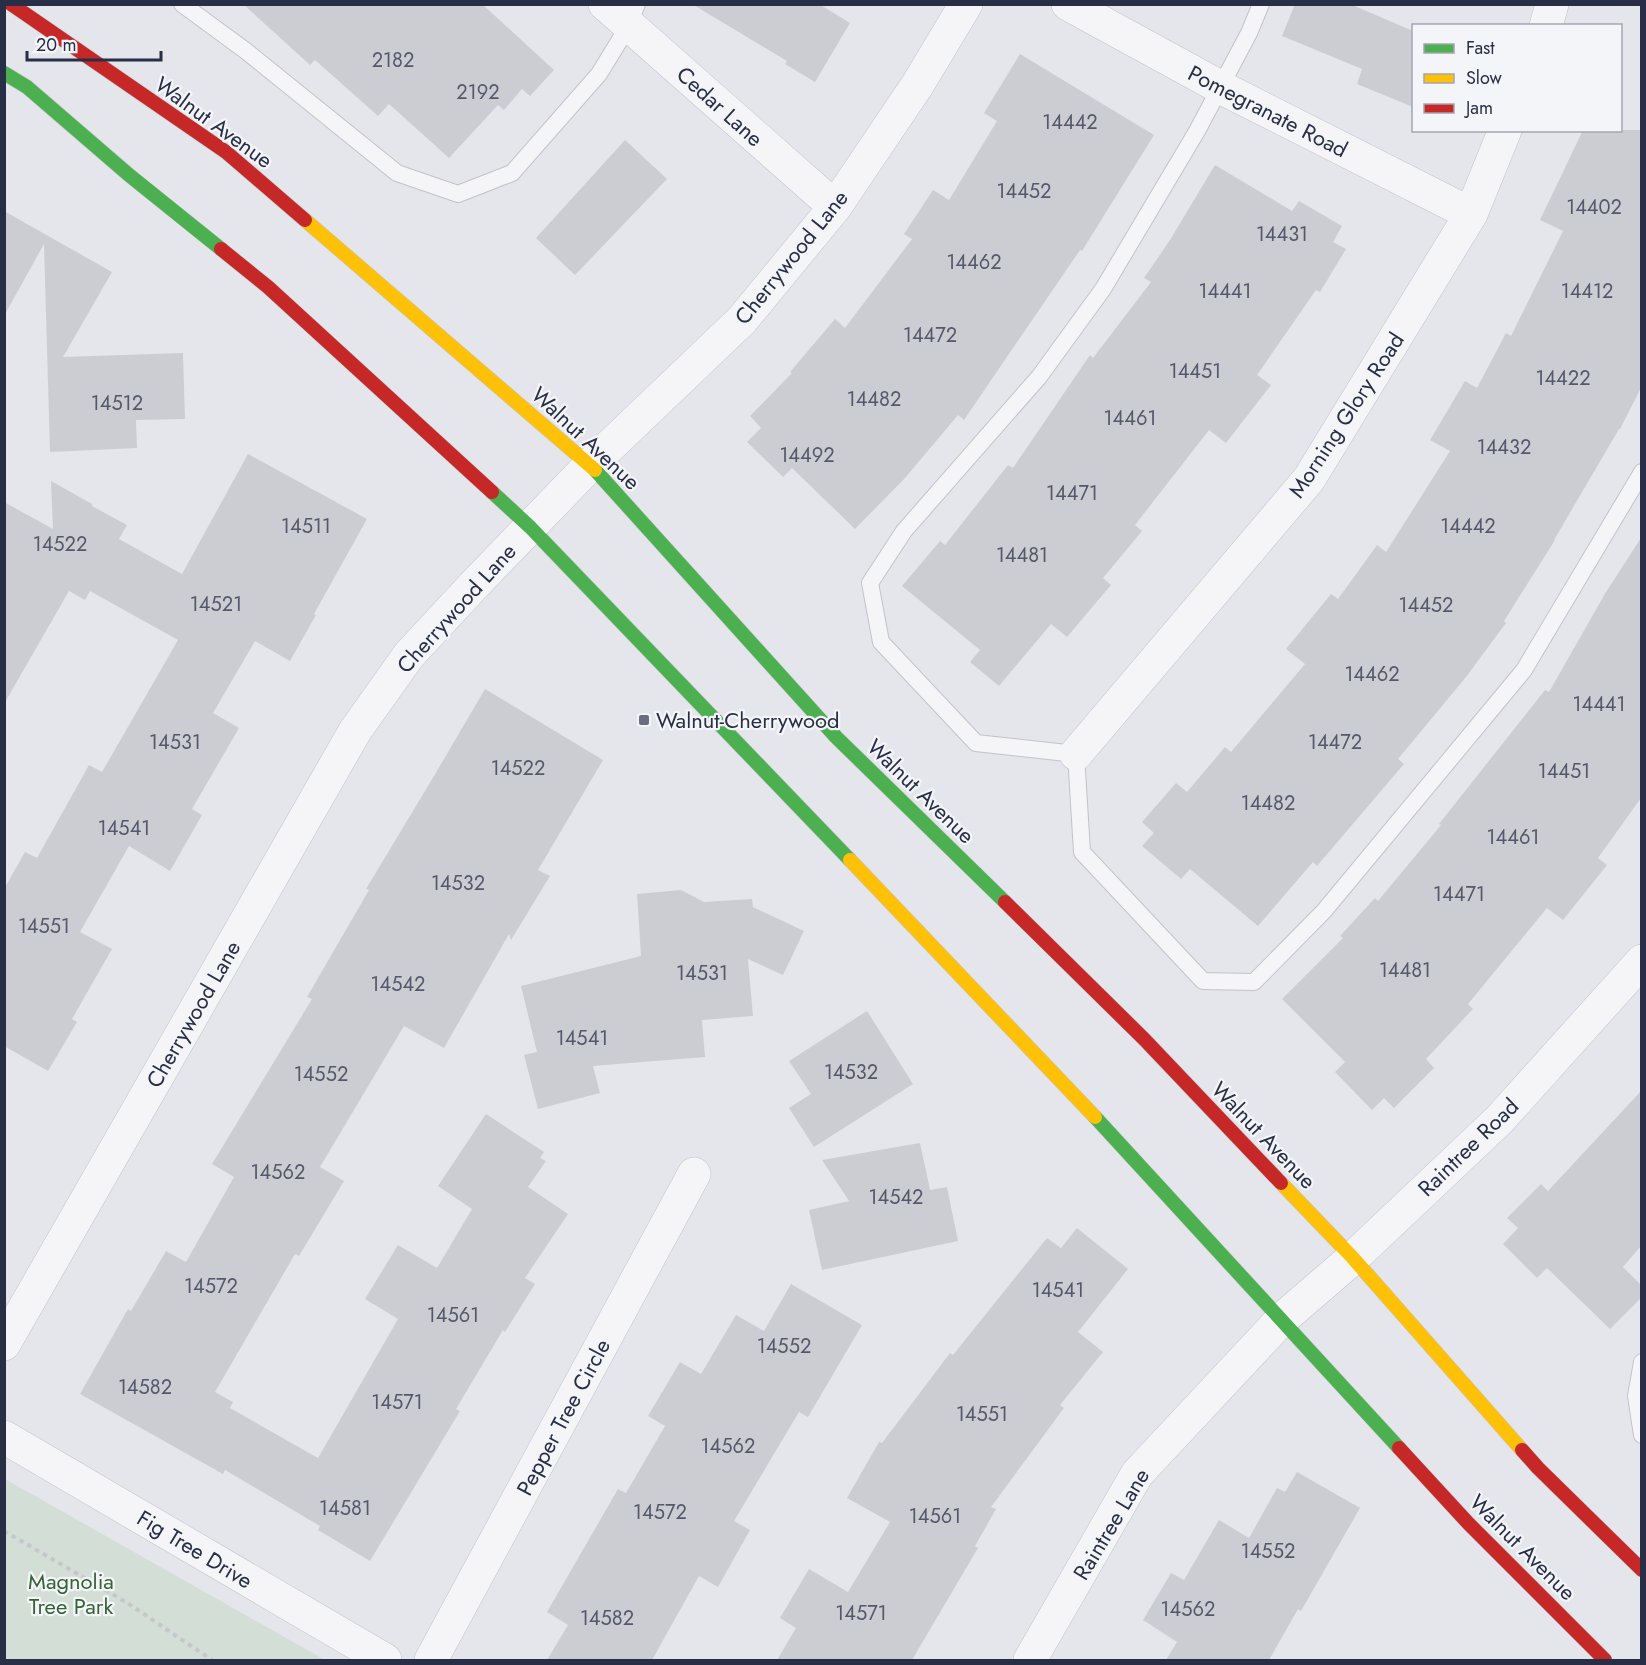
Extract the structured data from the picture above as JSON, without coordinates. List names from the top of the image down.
{
  "streets": {
    "main road": ["Walnut Avenue"],
    "street": [
      "Cedar Lane",
      "Pomegranate Road",
      "Cherrywood Lane",
      "Morning Glory Road",
      "Raintree Road",
      "Pepper Tree Circle",
      "Raintree Lane",
      "Fig Tree Drive"
    ]
  },
  "crossings": [
    ["Cedar Lane", "Cherrywood Lane"],
    ["Pomegranate Road", "Morning Glory Road"],
    ["Walnut Avenue", "Cherrywood Lane"],
    ["Walnut Avenue", "Raintree Road"],
    ["Walnut Avenue", "Raintree Lane"],
    ["Raintree Road", "Raintree Lane"]
  ],
  "parks": ["Magnolia Tree Park"],
  "places": {
    "transit": ["Walnut-Cherrywood"]
  },
  "house_numbers": [
    "2182",
    "2192",
    "14442",
    "14452",
    "14402",
    "14431",
    "14462",
    "14441",
    "14412",
    "14472",
    "14451",
    "14422",
    "14482",
    "14512",
    "14461",
    "14432",
    "14492",
    "14471",
    "14511",
    "14442",
    "14522",
    "14481",
    "14521",
    "14452",
    "14462",
    "14441",
    "14531",
    "14472",
    "14522",
    "14451",
    "14482",
    "14541",
    "14461",
    "14532",
    "14471",
    "14551",
    "14481",
    "14531",
    "14542",
    "14541",
    "14532",
    "14552",
    "14562",
    "14542",
    "14572",
    "14541",
    "14561",
    "14552",
    "14582",
    "14571",
    "14551",
    "14562",
    "14581",
    "14572",
    "14561",
    "14552",
    "14562",
    "14571",
    "14582"
  ],
  "legend": ["Fast", "Slow", "Jam"],
  "scale_bar": "20 m"
}
